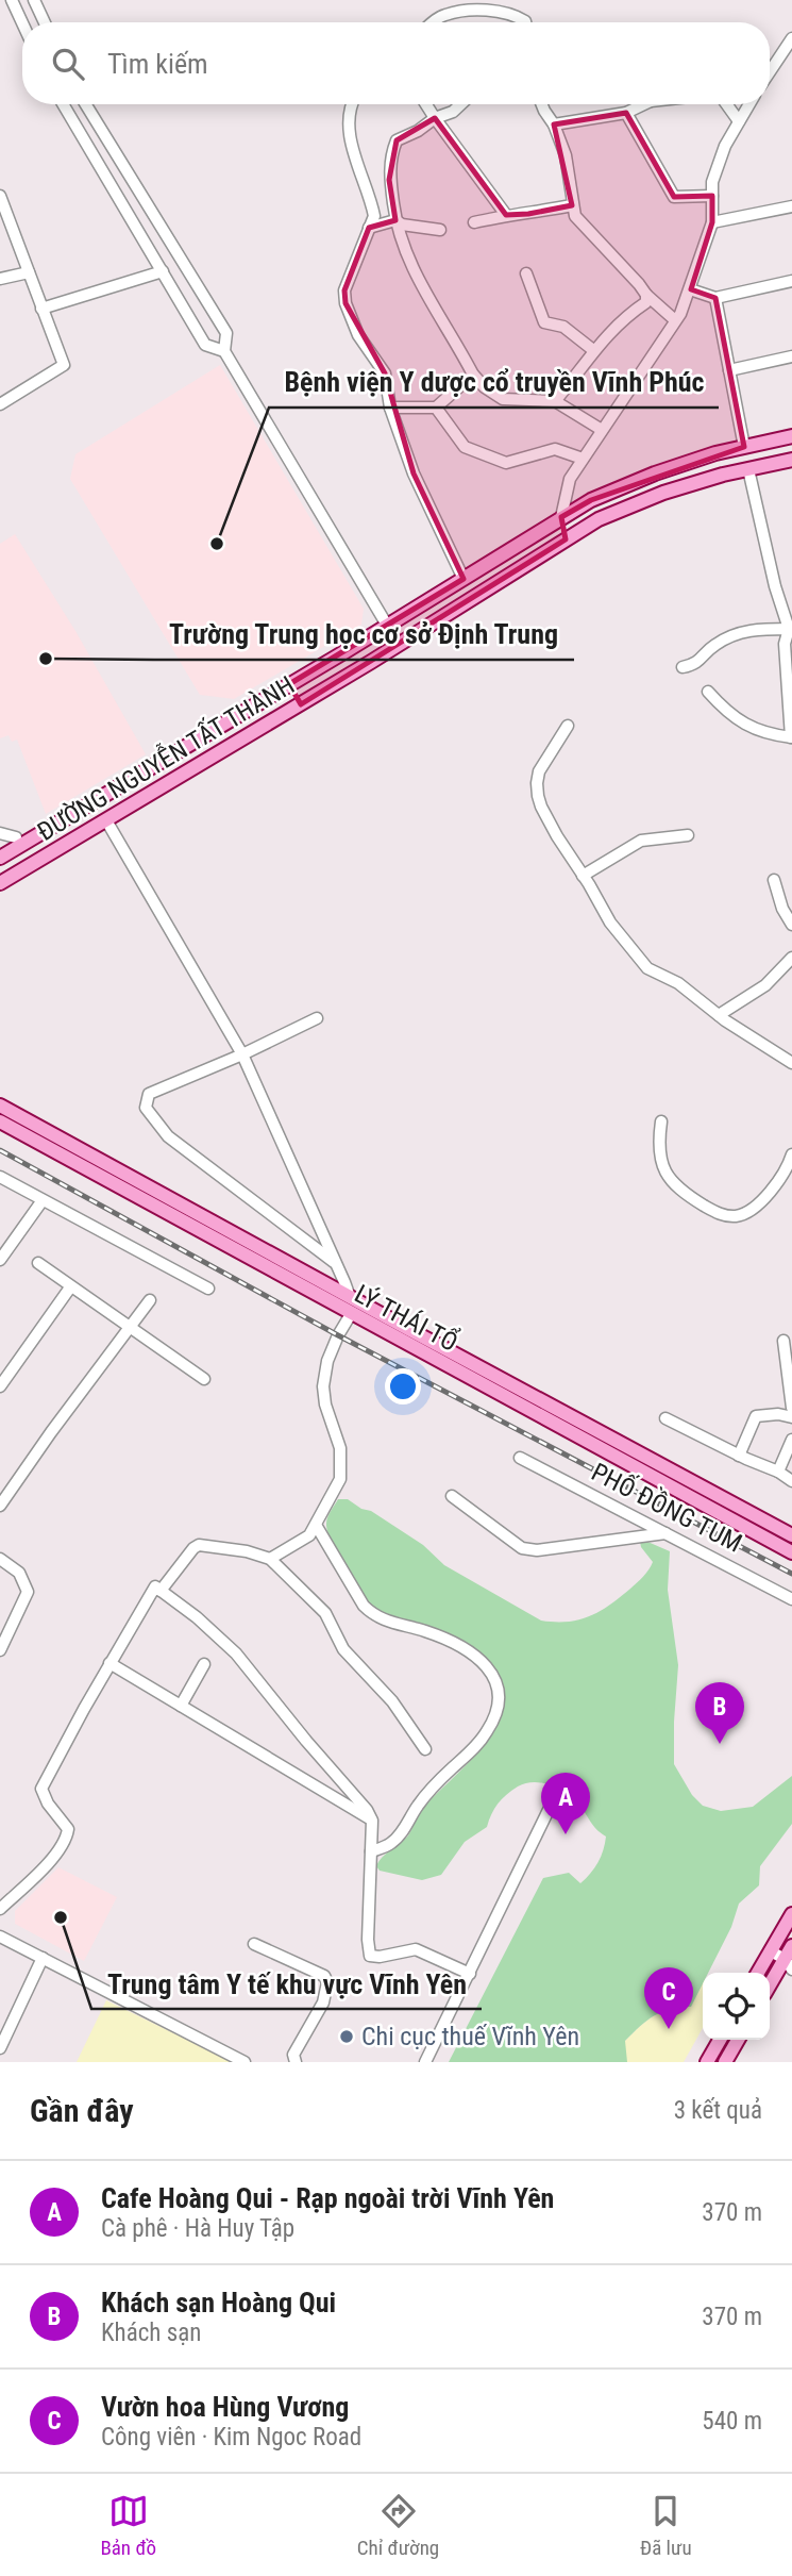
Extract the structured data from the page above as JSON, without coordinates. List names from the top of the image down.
{
  "streets": {
    "main road": ["ĐƯỜNG NGUYỄN TẤT THÀNH", "LÝ THÁI TỔ"],
    "street": ["PHỐ ĐỒNG TUM"]
  },
  "places": [
    "Bệnh viện Y dược cổ truyền Vĩnh Phúc",
    "Trường Trung học cơ sở Định Trung",
    "Trung tâm Y tế khu vực Vĩnh Yên",
    "Chi cục thuế Vĩnh Yên"
  ],
  "page": {
    "search": "Tìm kiếm",
    "pins": ["B", "A", "C"],
    "heading": ["Gần đây", "3 kết quả"],
    "list": [
      {
        "mark": "A",
        "name": "Cafe Hoàng Qui - Rạp ngoài trời Vĩnh Yên",
        "note": "Cà phê · Hà Huy Tập",
        "value": "370 m"
      },
      {
        "mark": "B",
        "name": "Khách sạn Hoàng Qui",
        "note": "Khách sạn",
        "value": "370 m"
      },
      {
        "mark": "C",
        "name": "Vườn hoa Hùng Vương",
        "note": "Công viên · Kim Ngoc Road",
        "value": "540 m"
      }
    ],
    "nav": ["Bản đồ", "Chỉ đường", "Đã lưu"]
  }
}
